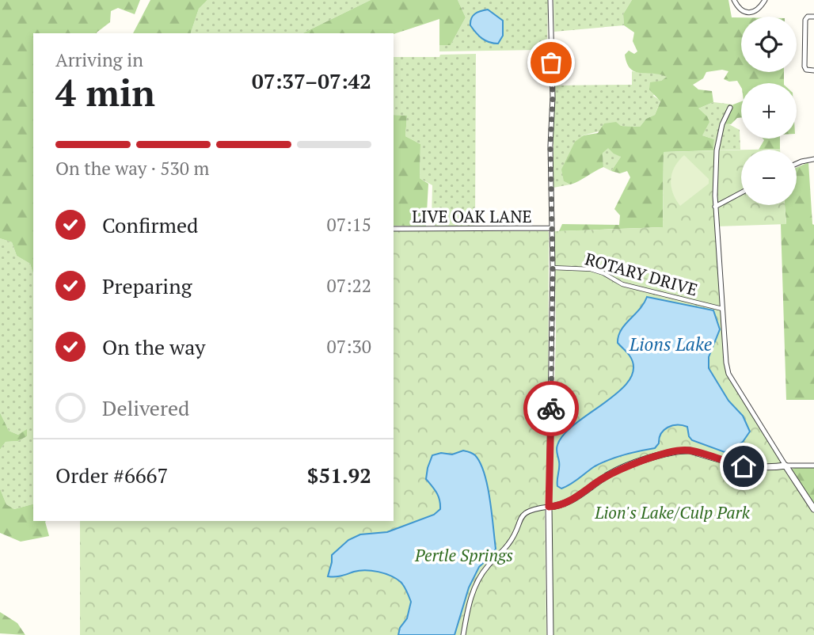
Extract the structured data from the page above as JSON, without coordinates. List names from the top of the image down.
{
  "streets": {
    "street": ["LIVE OAK LANE", "ROTARY DRIVE"]
  },
  "water": ["Lions Lake"],
  "parks": ["Lion's Lake/Culp Park", "Pertle Springs"],
  "page": {
    "map_buttons": ["+", "−"],
    "heading": ["4 min", "Arriving in", "07:37–07:42"],
    "panel": ["Order #6667", "$51.92"],
    "bar": "On the way · 530 m",
    "list": [
      ["Confirmed", "07:15"],
      ["Preparing", "07:22"],
      ["On the way", "07:30"],
      "Delivered"
    ]
  }
}
